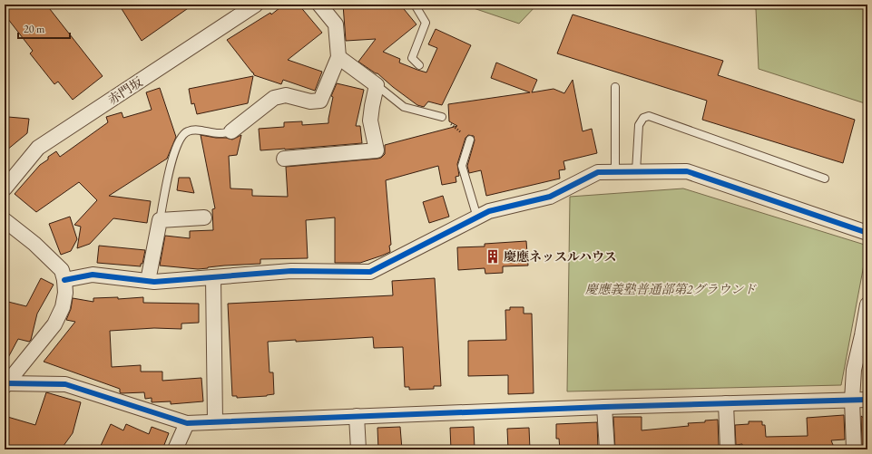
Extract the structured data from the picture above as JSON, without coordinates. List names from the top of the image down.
{
  "streets": {
    "street": ["赤門坂"]
  },
  "parks": ["慶應義塾普通部第2グラウンド"],
  "places": {
    "building": ["慶應ネッスルハウス"]
  },
  "scale_bar": "20 m"
}
